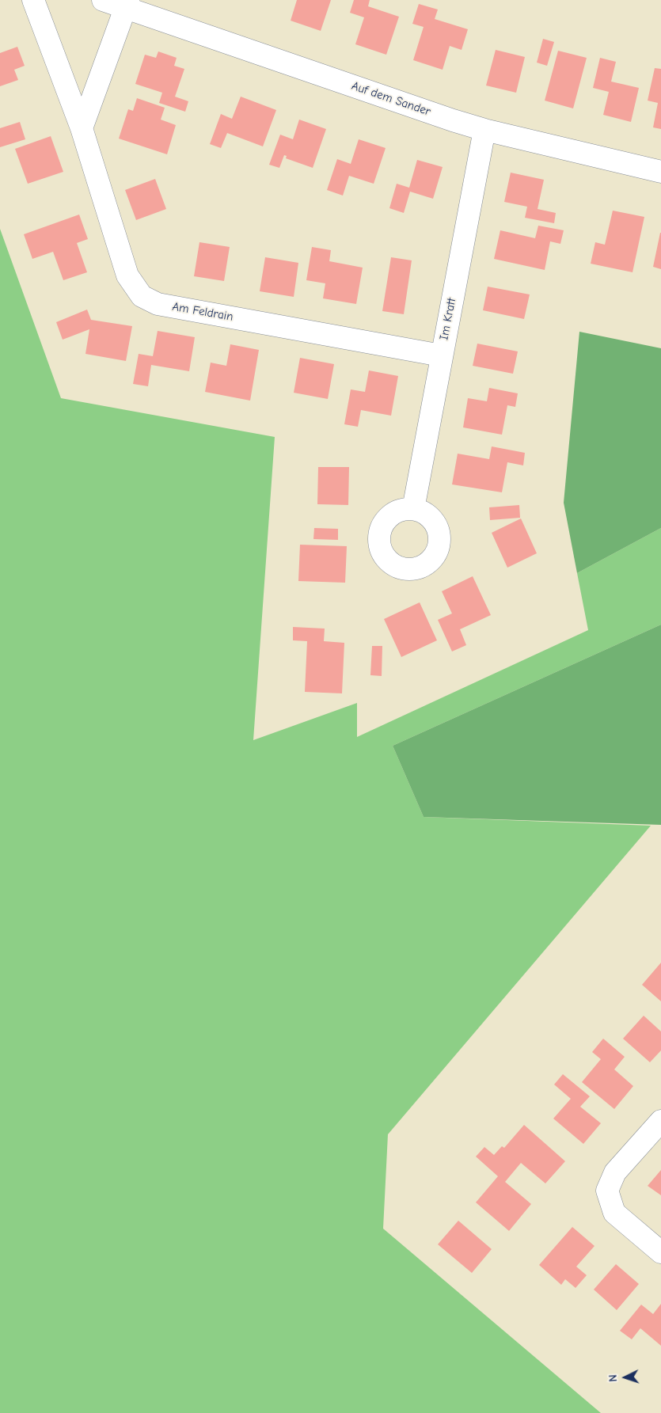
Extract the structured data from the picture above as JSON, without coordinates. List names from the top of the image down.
{
  "streets": {
    "street": ["Auf dem Sander", "Am Feldrain", "Im Kratt"]
  },
  "crossings": [
    ["Auf dem Sander", "Im Kratt"],
    ["Am Feldrain", "Im Kratt"]
  ],
  "north": "left"
}
